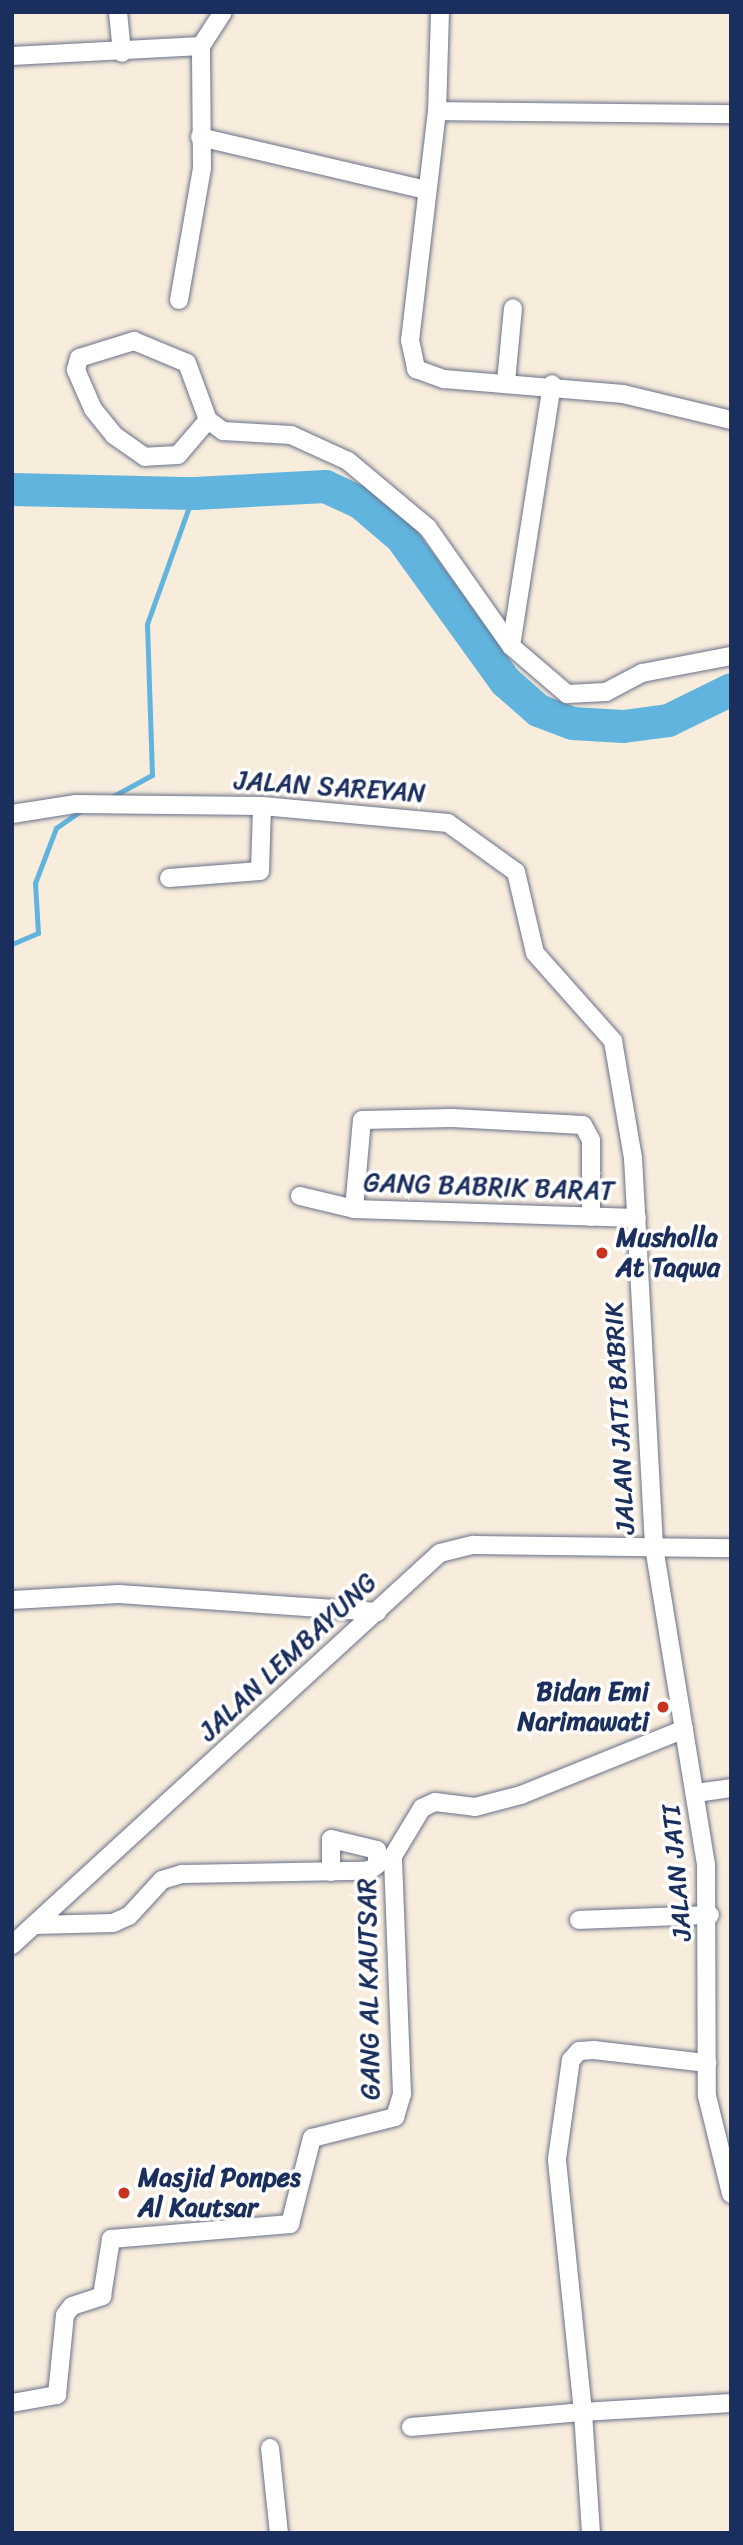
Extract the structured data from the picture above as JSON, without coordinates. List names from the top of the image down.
{
  "streets": {
    "street": [
      "JALAN SAREYAN",
      "GANG BABRIK BARAT",
      "JALAN JATI BABRIK",
      "JALAN LEMBAYUNG",
      "JALAN JATI",
      "GANG AL KAUTSAR"
    ]
  },
  "crossings": [
    ["JALAN SAREYAN", "JALAN JATI BABRIK"],
    ["GANG BABRIK BARAT", "JALAN JATI BABRIK"],
    ["JALAN JATI BABRIK", "JALAN LEMBAYUNG"],
    ["JALAN JATI BABRIK", "JALAN JATI"],
    ["JALAN LEMBAYUNG", "JALAN JATI"],
    ["JALAN JATI", "GANG AL KAUTSAR"]
  ],
  "places": ["Musholla At Taqwa", "Bidan Emi Narimawati", "Masjid Ponpes Al Kautsar"]
}
